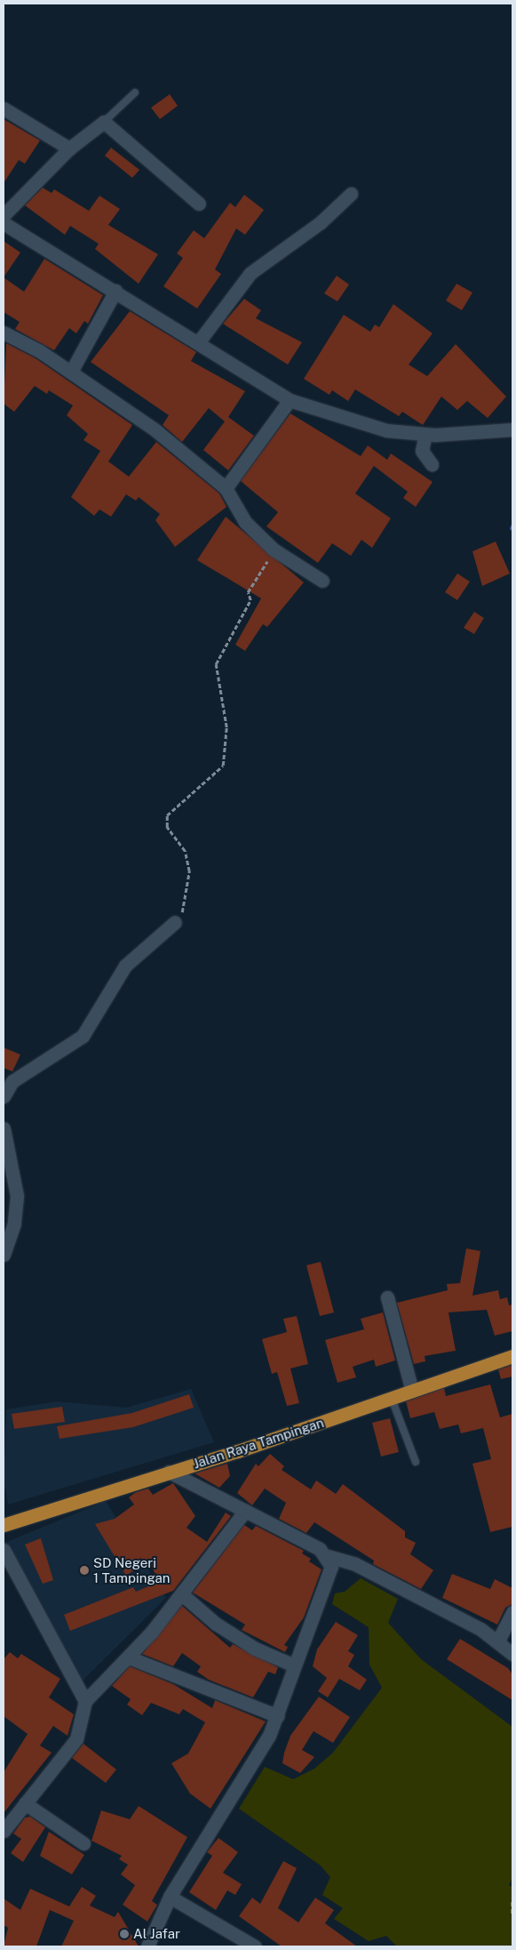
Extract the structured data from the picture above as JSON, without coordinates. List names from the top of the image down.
{
  "streets": {
    "main road": ["Jalan Raya Tampingan"]
  },
  "places": ["SD Negeri 1 Tampingan", "Al Jafar"]
}
